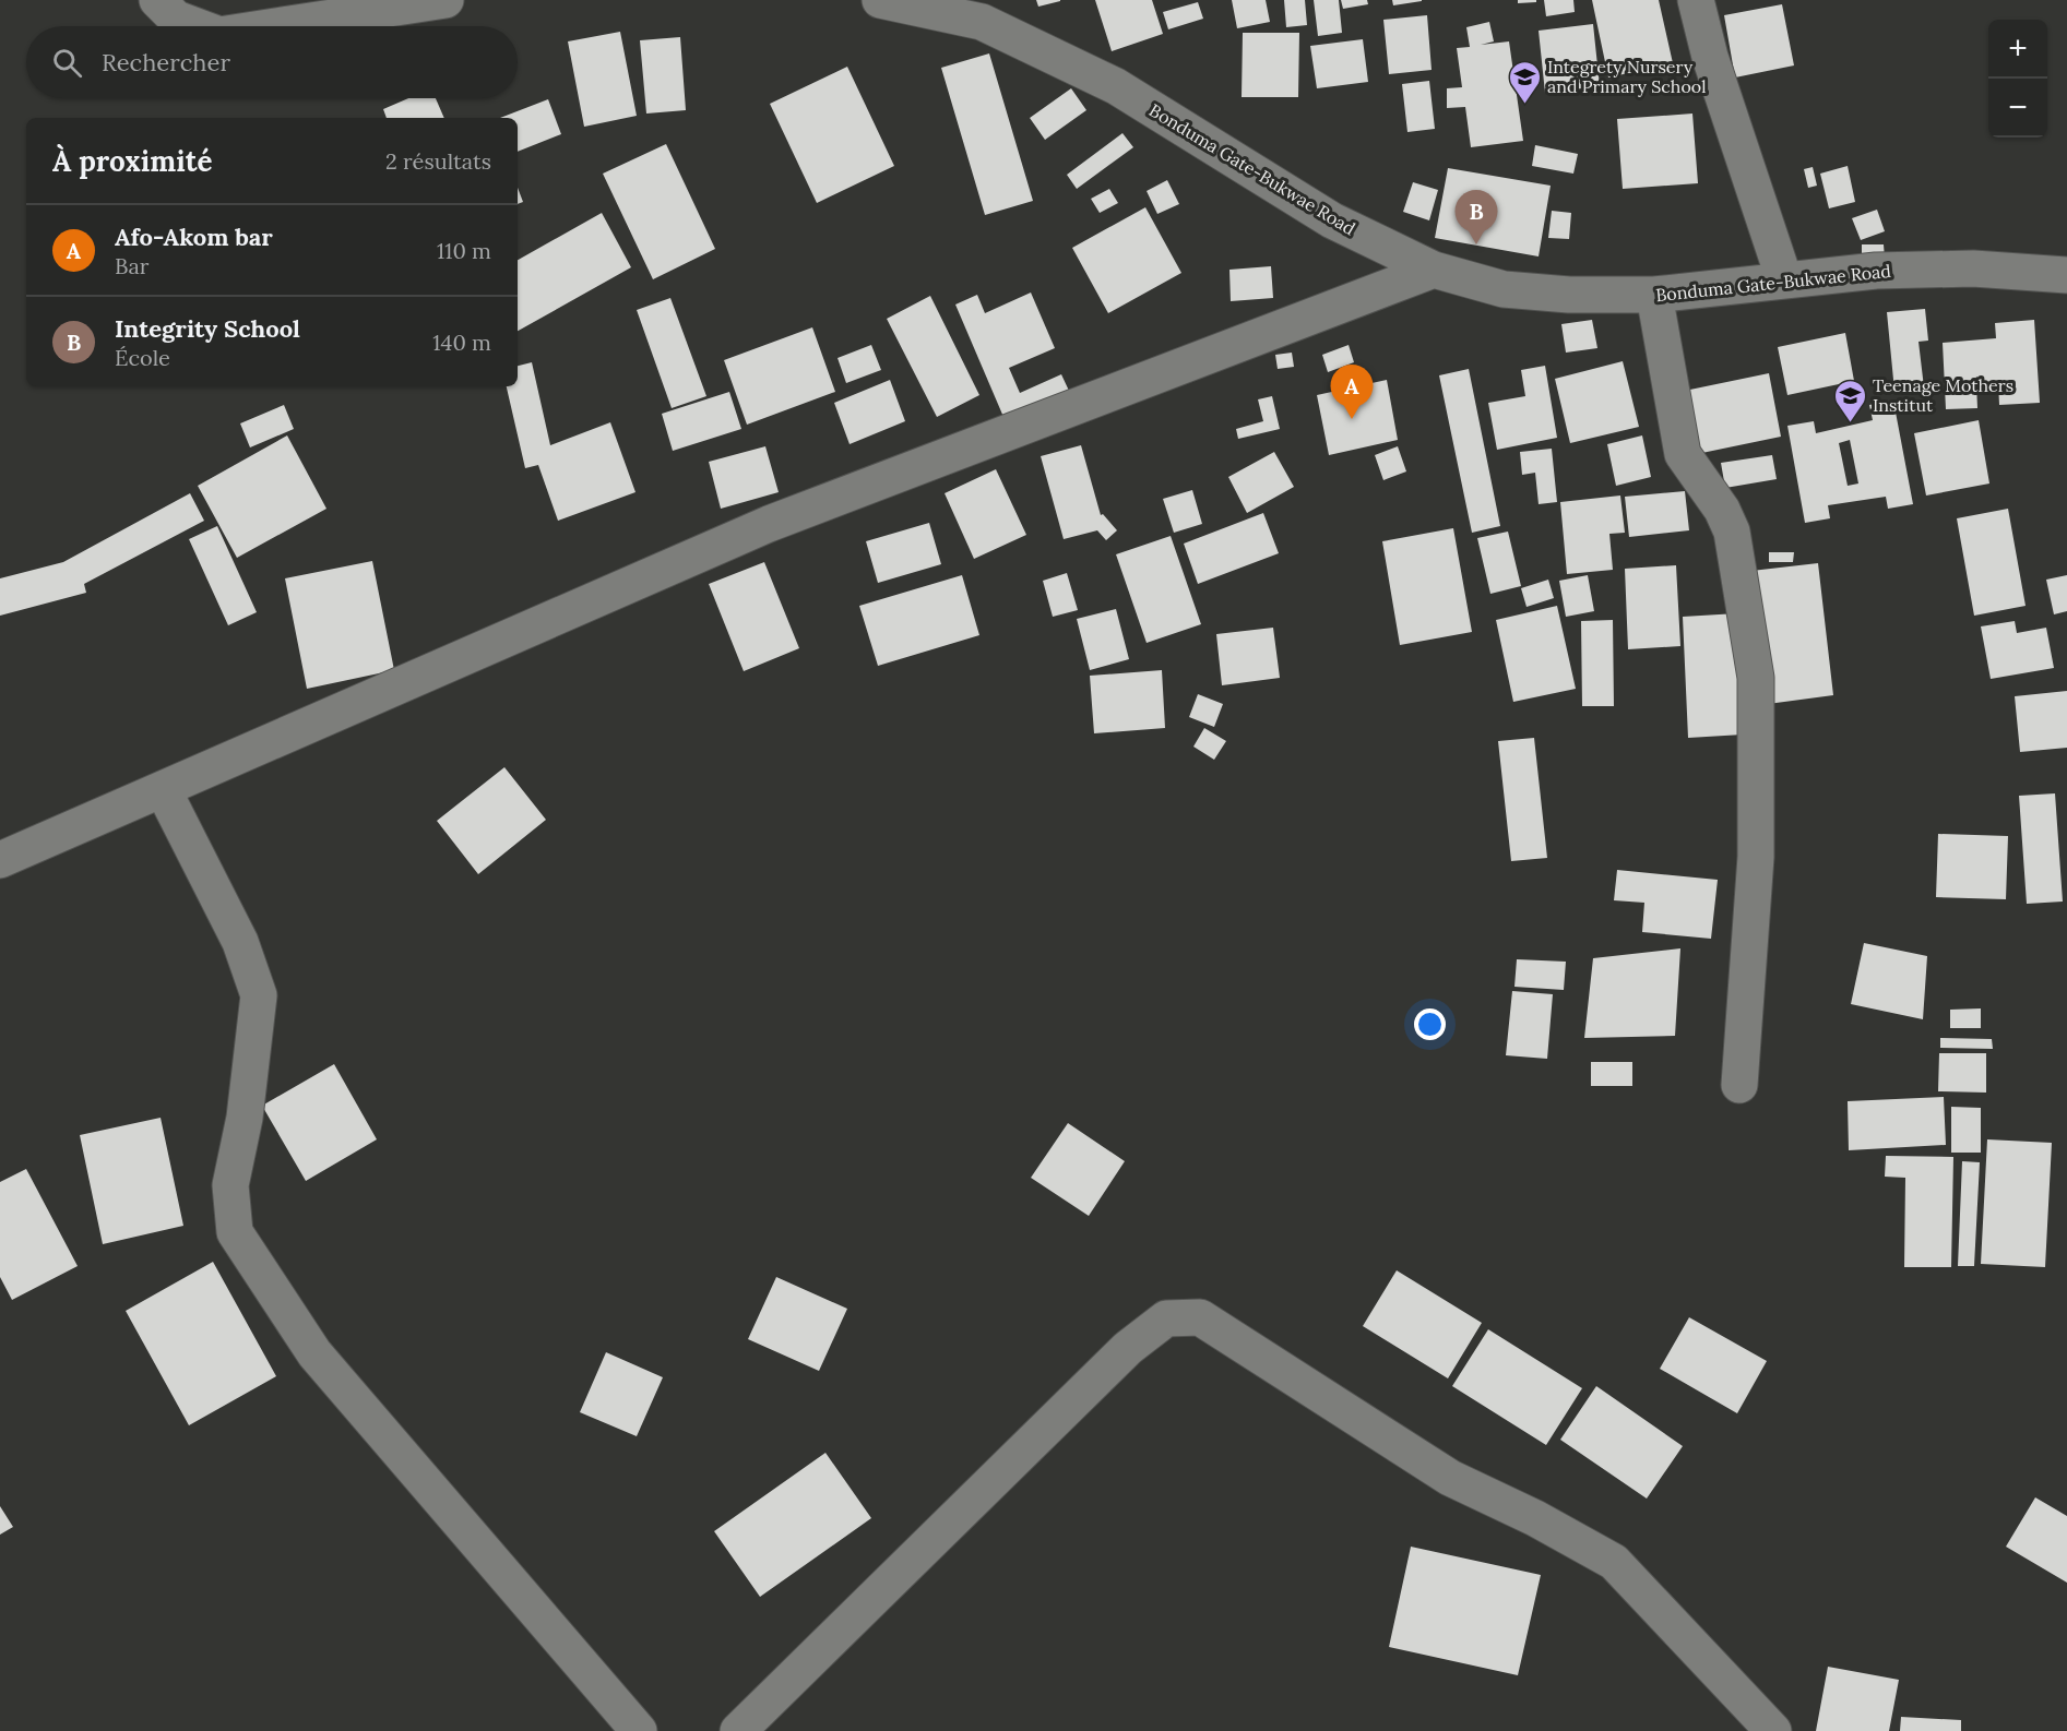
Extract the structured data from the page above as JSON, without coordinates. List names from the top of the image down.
{
  "streets": {
    "street": ["Bonduma Gate-Bukwae Road"]
  },
  "places": {
    "school or university": ["Integrety Nursery and Primary School", "Teenage Mothers Institut"]
  },
  "page": {
    "map_buttons": ["+", "−"],
    "search": "Rechercher",
    "heading": ["À proximité", "2 résultats"],
    "pins": ["B", "A"],
    "list": [
      {
        "mark": "A",
        "name": "Afo-Akom bar",
        "note": "Bar",
        "value": "110 m"
      },
      {
        "mark": "B",
        "name": "Integrity School",
        "note": "École",
        "value": "140 m"
      }
    ]
  }
}
